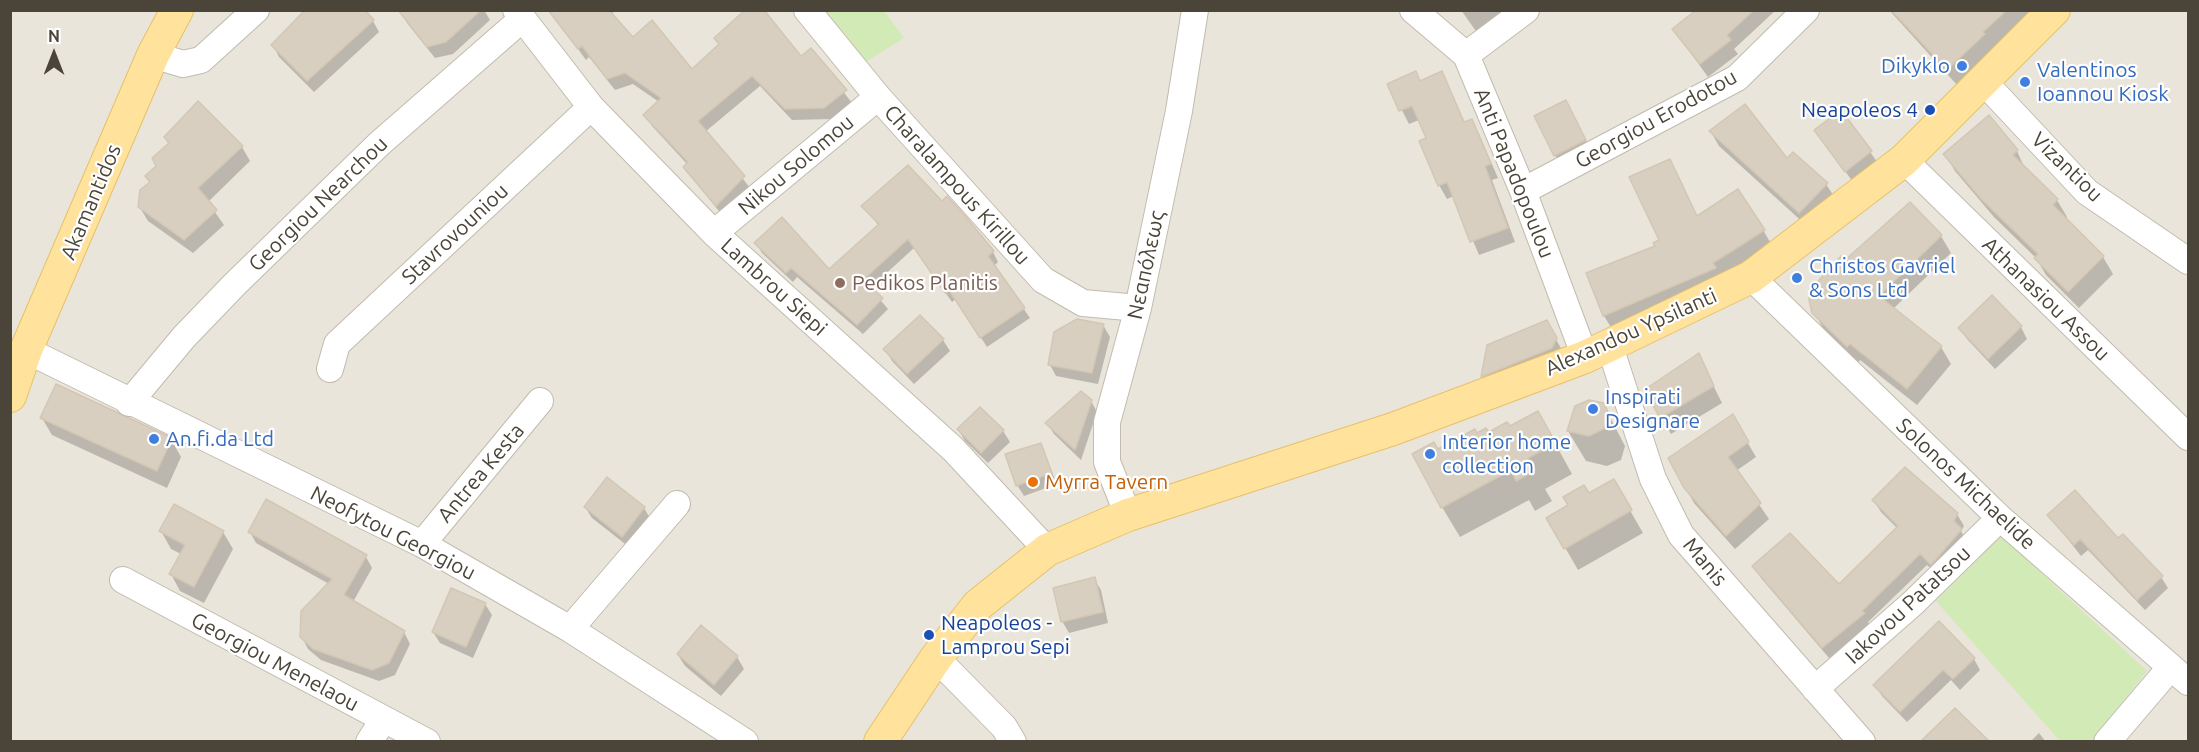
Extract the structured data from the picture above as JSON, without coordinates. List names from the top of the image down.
{
  "streets": {
    "main road": ["Akamantidos", "Alexandou Ypsilanti"],
    "street": [
      "Georgiou Erodotou",
      "Nikou Solomou",
      "Vizantiou",
      "Anti Papadopoulou",
      "Charalampous Kirillou",
      "Georgiou Nearchou",
      "Stavrovouniou",
      "Νεαπόλεως",
      "Lambrou Siepi",
      "Athanasiou Assou",
      "Antrea Kesta",
      "Solonos Michaelide",
      "Neofytou Georgiou",
      "Manis",
      "Iakovou Patatsou",
      "Georgiou Menelaou"
    ]
  },
  "crossings": [
    ["Georgiou Erodotou", "Anti Papadopoulou"],
    ["Nikou Solomou", "Charalampous Kirillou"],
    ["Nikou Solomou", "Lambrou Siepi"],
    ["Vizantiou", "Alexandou Ypsilanti"],
    ["Anti Papadopoulou", "Alexandou Ypsilanti"],
    ["Anti Papadopoulou", "Manis"],
    ["Charalampous Kirillou", "Νεαπόλεως"],
    ["Akamantidos", "Neofytou Georgiou"],
    ["Georgiou Nearchou", "Lambrou Siepi"],
    ["Georgiou Nearchou", "Neofytou Georgiou"],
    ["Stavrovouniou", "Lambrou Siepi"],
    ["Νεαπόλεως", "Alexandou Ypsilanti"],
    ["Lambrou Siepi", "Alexandou Ypsilanti"],
    ["Athanasiou Assou", "Alexandou Ypsilanti"],
    ["Alexandou Ypsilanti", "Solonos Michaelide"],
    ["Alexandou Ypsilanti", "Manis"],
    ["Antrea Kesta", "Neofytou Georgiou"],
    ["Solonos Michaelide", "Iakovou Patatsou"],
    ["Manis", "Iakovou Patatsou"]
  ],
  "places": [
    "Dikyklo",
    "Valentinos Ioannou Kiosk",
    "Neapoleos 4",
    "Christos Gavriel & Sons Ltd",
    "Pedikos Planitis",
    "Inspirati Designare",
    "An.fi.da Ltd",
    "Interior home collection",
    "Myrra Tavern",
    "Neapoleos - Lamprou Sepi"
  ],
  "north": "top"
}
